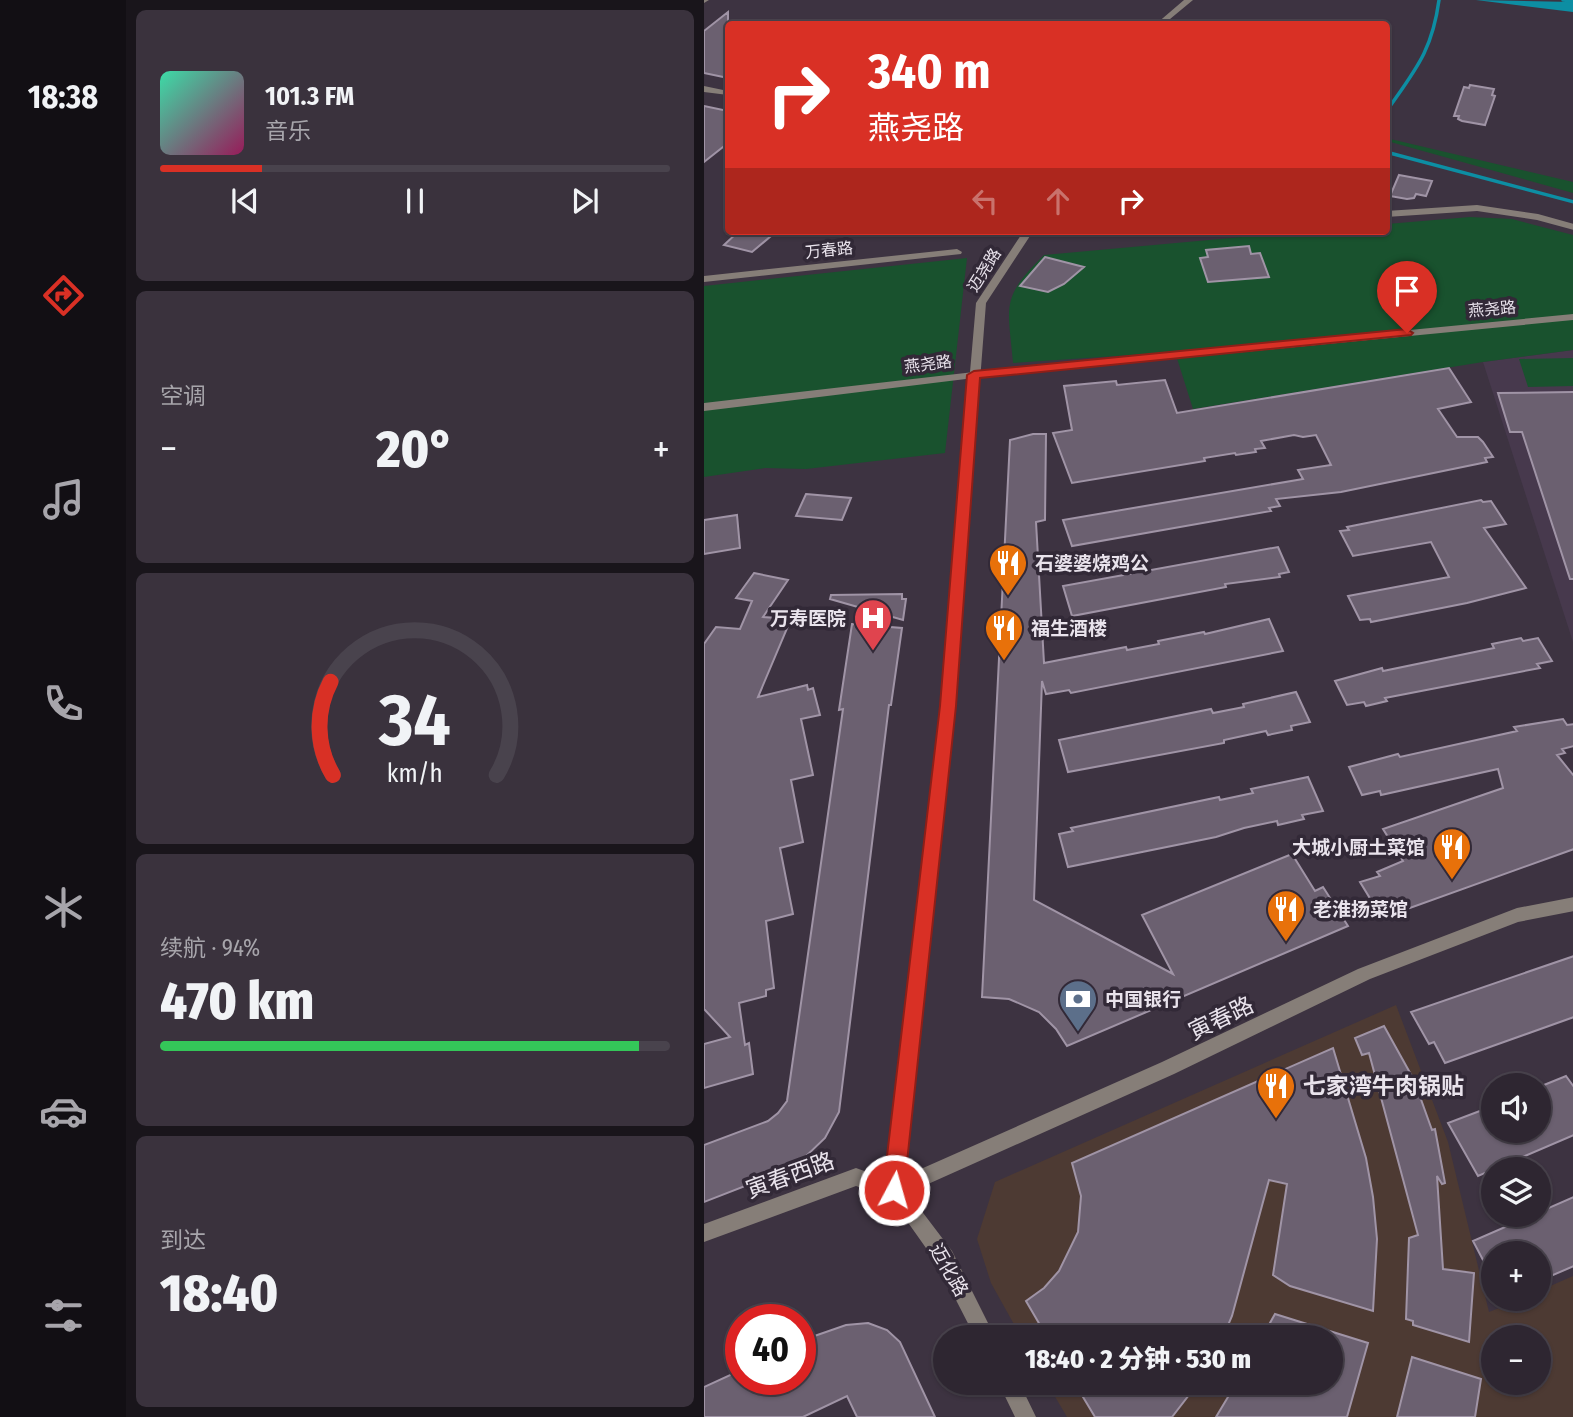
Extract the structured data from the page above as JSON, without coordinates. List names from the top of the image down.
{
  "streets": {
    "street": [
      "万春路",
      "迈尧路",
      "燕尧路",
      "寅春路",
      "寅春西路",
      "迈化路"
    ]
  },
  "crossings": [
    ["迈尧路", "燕尧路"],
    ["寅春路", "寅春西路"],
    ["寅春路", "迈化路"],
    ["寅春西路", "迈化路"]
  ],
  "places": {
    "restaurant": [
      "石婆婆烧鸡公",
      "福生酒楼",
      "大城小厨土菜馆",
      "老淮扬菜馆",
      "七家湾牛肉锅贴"
    ],
    "hospital": ["万寿医院"],
    "bank": ["中国银行"]
  },
  "page": {
    "tabs": "18:38",
    "turn": ["340 m", "燕尧路"],
    "song": ["101.3 FM", "音乐"],
    "tile": [
      "空调",
      ["续航 · 94%", "470 km"],
      ["到达", "18:40"]
    ],
    "heat": ["−", "20°", "+"],
    "map_buttons": ["+", "−"],
    "limit": "40",
    "trip": "18:40 · 2 分钟 · 530 m",
    "gauge": ["34", "km/h"]
  }
}
